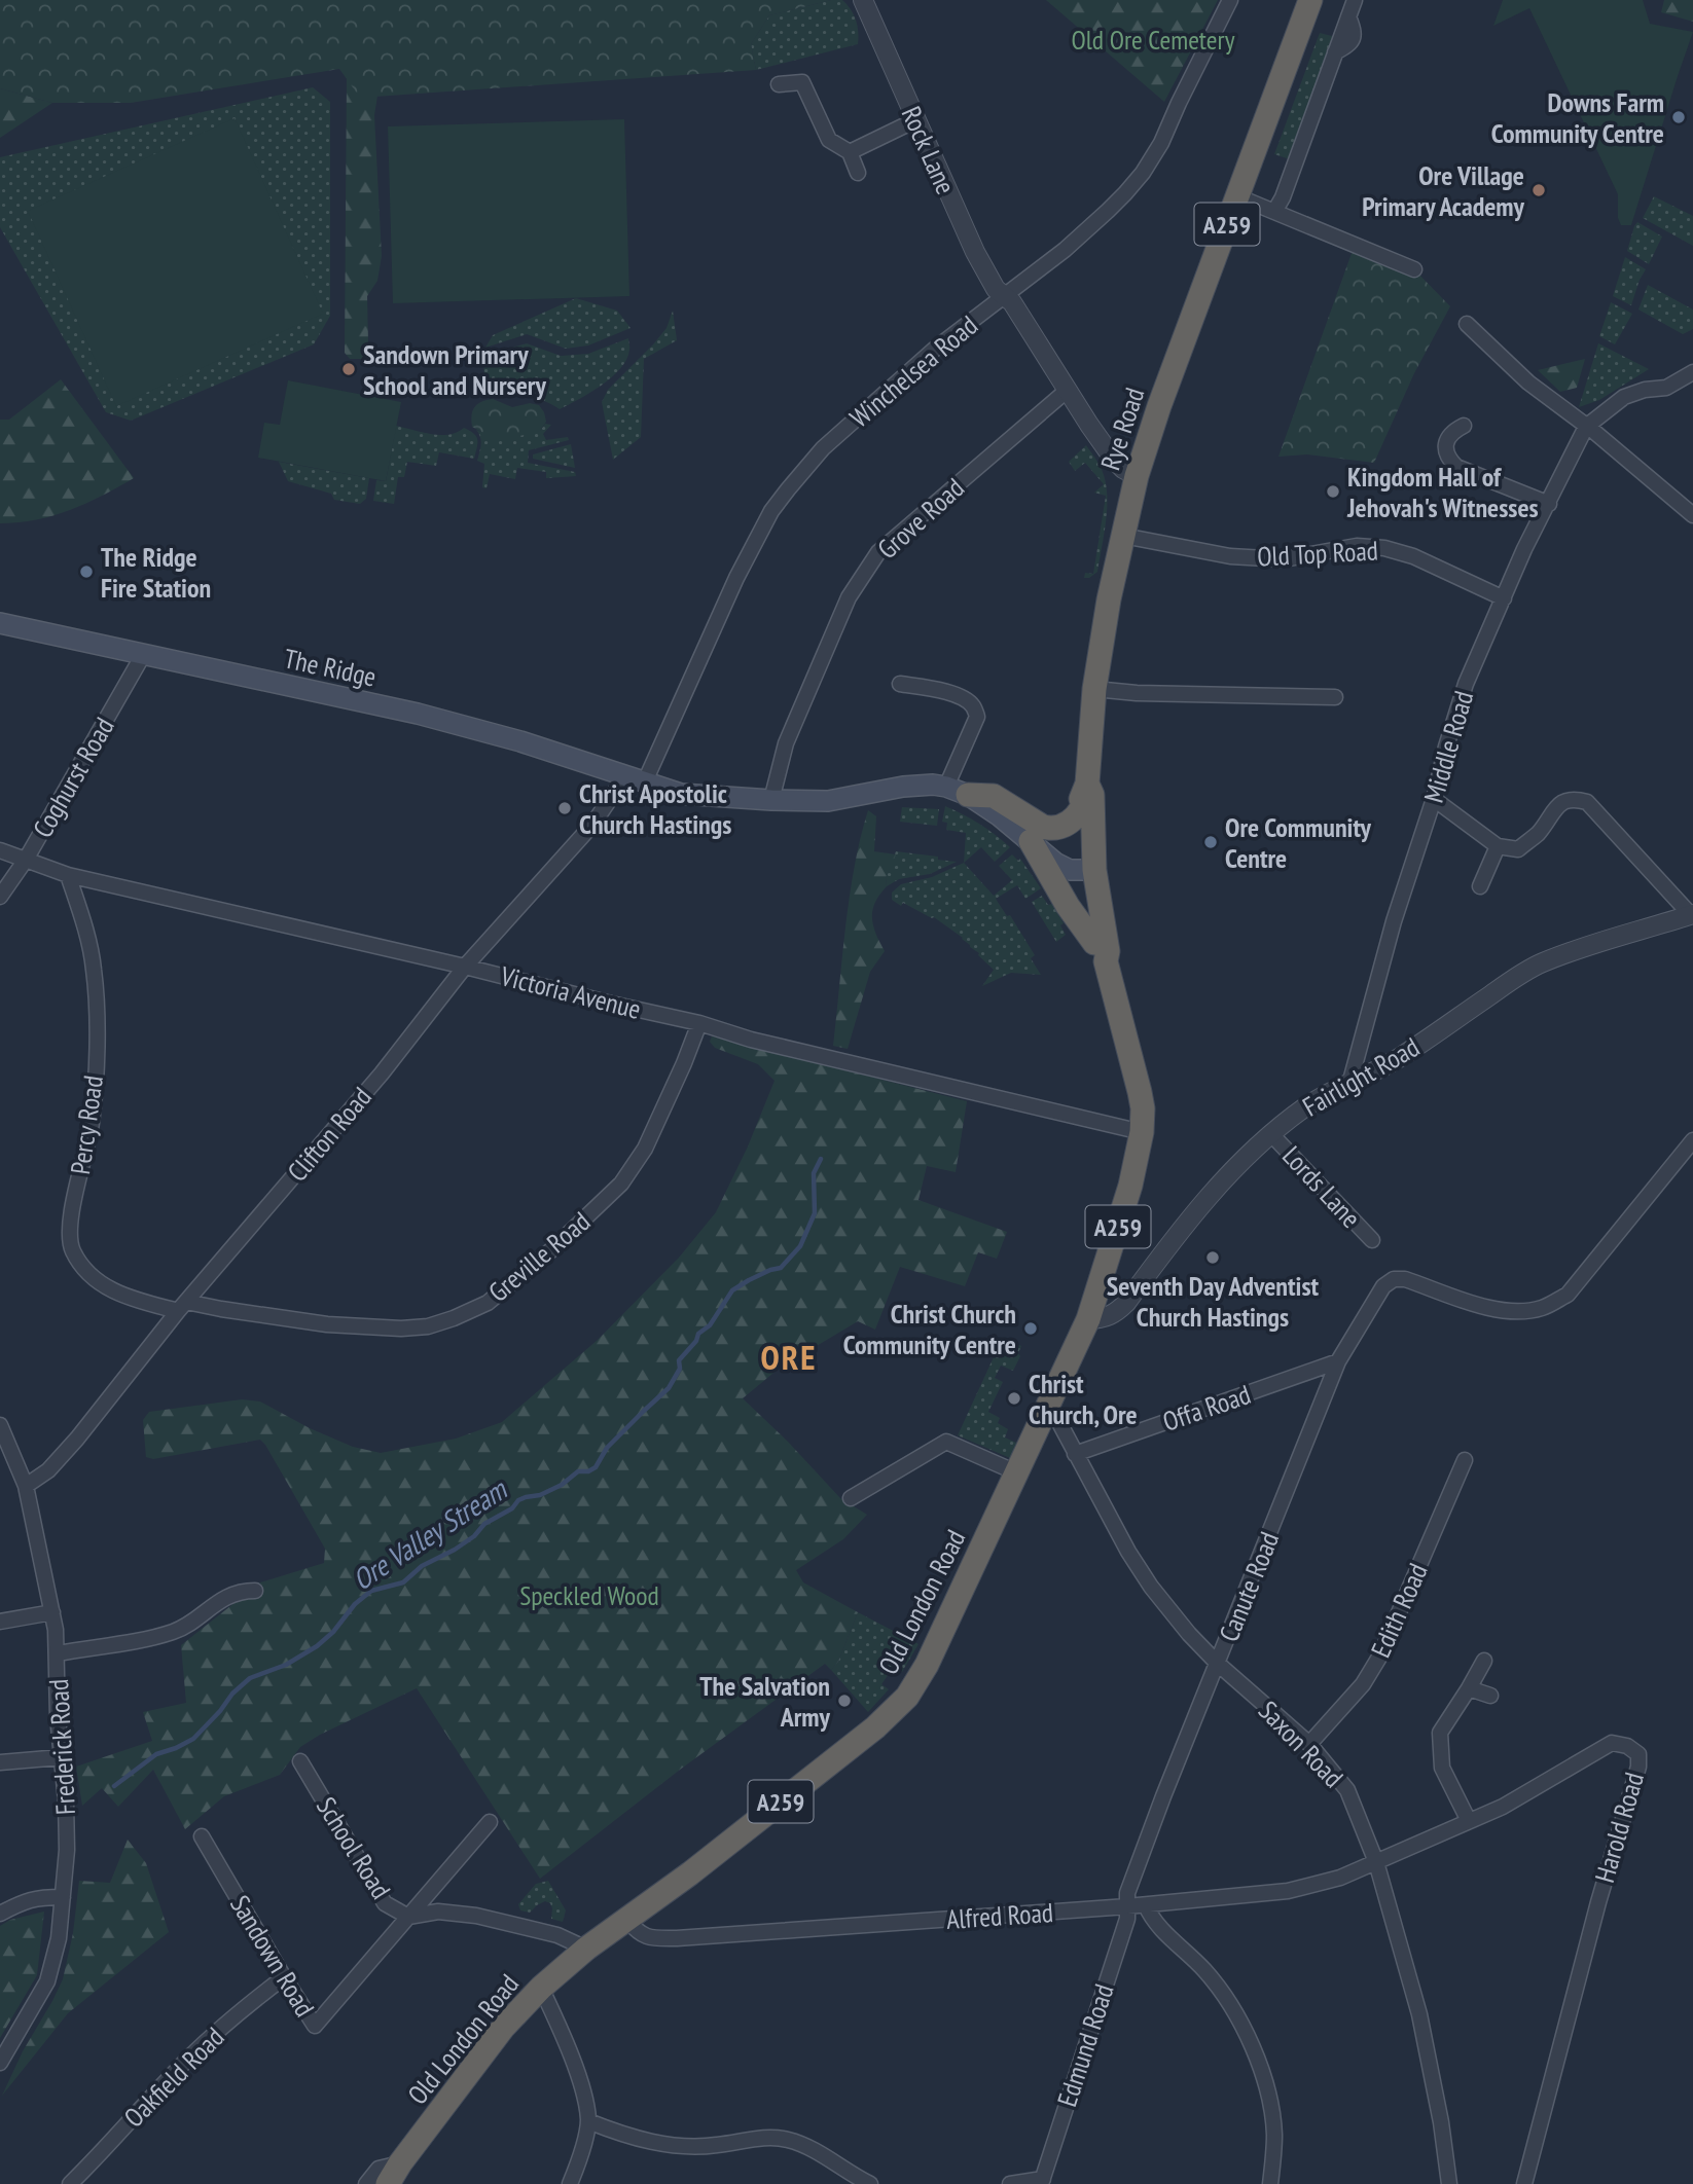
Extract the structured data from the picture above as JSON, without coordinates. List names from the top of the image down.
{
  "streets": {
    "highway": ["A259", "Rye Road", "Old London Road"],
    "main road": ["The Ridge"],
    "street": [
      "Rock Lane",
      "Winchelsea Road",
      "Grove Road",
      "Old Top Road",
      "Middle Road",
      "Coghurst Road",
      "Victoria Avenue",
      "Fairlight Road",
      "Percy Road",
      "Clifton Road",
      "Lords Lane",
      "Greville Road",
      "Offa Road",
      "Canute Road",
      "Edith Road",
      "Saxon Road",
      "Frederick Road",
      "Harold Road",
      "School Road",
      "Alfred Road",
      "Sandown Road",
      "Edmund Road",
      "Oakfield Road"
    ]
  },
  "crossings": [
    ["Rock Lane", "Winchelsea Road"],
    ["Rock Lane", "Rye Road"],
    ["Rock Lane", "Grove Road"],
    ["Winchelsea Road", "The Ridge"],
    ["Rye Road", "Old Top Road"],
    ["Rye Road", "Old London Road"],
    ["Old Top Road", "Middle Road"],
    ["The Ridge", "Coghurst Road"],
    ["The Ridge", "Clifton Road"],
    ["Middle Road", "Fairlight Road"],
    ["Coghurst Road", "Victoria Avenue"],
    ["Victoria Avenue", "Percy Road"],
    ["Victoria Avenue", "Clifton Road"],
    ["Victoria Avenue", "Greville Road"],
    ["Victoria Avenue", "Old London Road"],
    ["Fairlight Road", "Lords Lane"],
    ["Fairlight Road", "Old London Road"],
    ["Percy Road", "Clifton Road"],
    ["Percy Road", "Greville Road"],
    ["Clifton Road", "Greville Road"],
    ["Clifton Road", "Frederick Road"],
    ["Offa Road", "Canute Road"],
    ["Offa Road", "Saxon Road"],
    ["Canute Road", "Saxon Road"],
    ["Canute Road", "Alfred Road"],
    ["Canute Road", "Edmund Road"],
    ["Old London Road", "Saxon Road"],
    ["Old London Road", "School Road"],
    ["Old London Road", "Alfred Road"],
    ["Edith Road", "Saxon Road"],
    ["Saxon Road", "Harold Road"],
    ["Saxon Road", "Alfred Road"],
    ["Harold Road", "Alfred Road"],
    ["School Road", "Sandown Road"],
    ["Alfred Road", "Edmund Road"],
    ["Sandown Road", "Oakfield Road"]
  ],
  "districts": ["ORE"],
  "water": ["Ore Valley Stream"],
  "parks": ["Old Ore Cemetery", "Speckled Wood"],
  "places": [
    "Downs Farm Community Centre",
    "Ore Village Primary Academy",
    "Sandown Primary School and Nursery",
    "Kingdom Hall of Jehovah's Witnesses",
    "The Ridge Fire Station",
    "Christ Apostolic Church Hastings",
    "Ore Community Centre",
    "Seventh Day Adventist Church Hastings",
    "Christ Church Community Centre",
    "Christ Church, Ore",
    "The Salvation Army"
  ]
}
